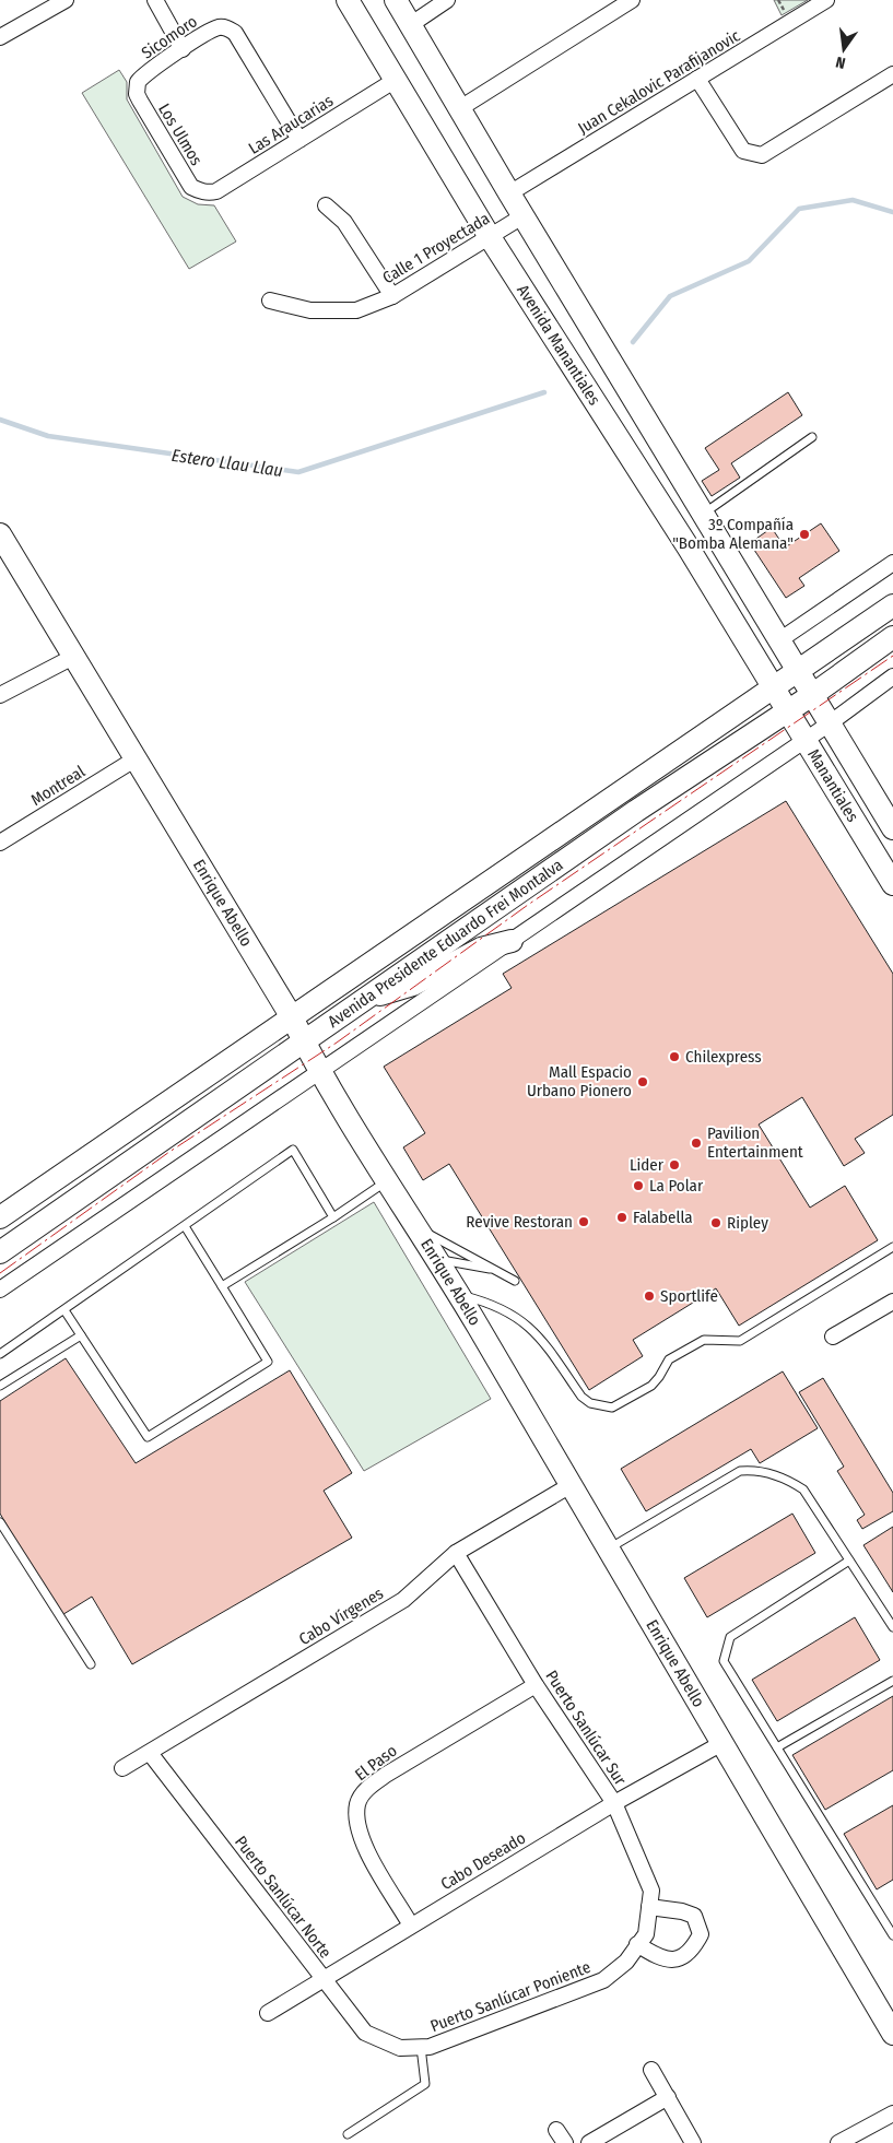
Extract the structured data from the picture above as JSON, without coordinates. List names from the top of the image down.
{
  "streets": {
    "main road": [
      "Avenida Manantiales",
      "Manantiales",
      "Enrique Abello",
      "Avenida Presidente Eduardo Frei Montalva"
    ],
    "street": [
      "Sicomoro",
      "Juan Cekalovic Parafijanovic",
      "Las Araucarias",
      "Los Ulmos",
      "Calle 1 Proyectada",
      "Montreal",
      "Cabo Vírgenes",
      "Puerto Sanlúcar Sur",
      "El Paso",
      "Cabo Deseado",
      "Puerto Sanlúcar Norte",
      "Puerto Sanlúcar Poniente"
    ]
  },
  "crossings": [
    ["Sicomoro", "Las Araucarias"],
    ["Sicomoro", "Los Ulmos"],
    ["Juan Cekalovic Parafijanovic", "Avenida Manantiales"],
    ["Las Araucarias", "Los Ulmos"],
    ["Las Araucarias", "Avenida Manantiales"],
    ["Calle 1 Proyectada", "Avenida Manantiales"],
    ["Avenida Manantiales", "Manantiales"],
    ["Avenida Manantiales", "Avenida Presidente Eduardo Frei Montalva"],
    ["Montreal", "Enrique Abello"],
    ["Manantiales", "Avenida Presidente Eduardo Frei Montalva"],
    ["Enrique Abello", "Avenida Presidente Eduardo Frei Montalva"],
    ["Enrique Abello", "Cabo Vírgenes"],
    ["Enrique Abello", "Cabo Deseado"],
    ["Cabo Vírgenes", "Puerto Sanlúcar Sur"],
    ["Cabo Vírgenes", "Puerto Sanlúcar Norte"],
    ["Puerto Sanlúcar Sur", "El Paso"],
    ["Puerto Sanlúcar Sur", "Cabo Deseado"],
    ["Puerto Sanlúcar Sur", "Puerto Sanlúcar Poniente"],
    ["El Paso", "Cabo Deseado"],
    ["Cabo Deseado", "Puerto Sanlúcar Norte"],
    ["Puerto Sanlúcar Norte", "Puerto Sanlúcar Poniente"]
  ],
  "water": ["Estero Llau Llau"],
  "places": [
    "3º Compañía \"Bomba Alemana\"",
    "Chilexpress",
    "Mall Espacio Urbano Pionero",
    "Pavilion Entertainment",
    "Lider",
    "La Polar",
    "Falabella",
    "Revive Restoran",
    "Ripley",
    "Sportlife"
  ],
  "north": "bottom"
}
